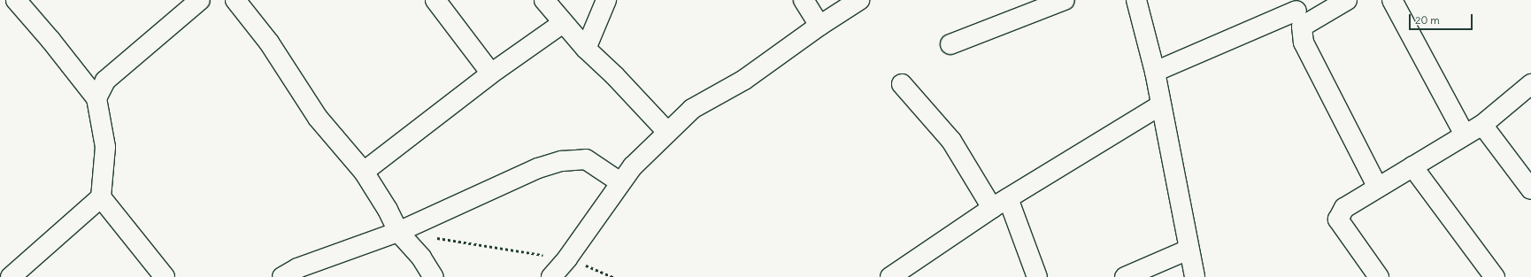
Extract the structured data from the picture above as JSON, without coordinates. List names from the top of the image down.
{
  "scale_bar": "20 m"
}
